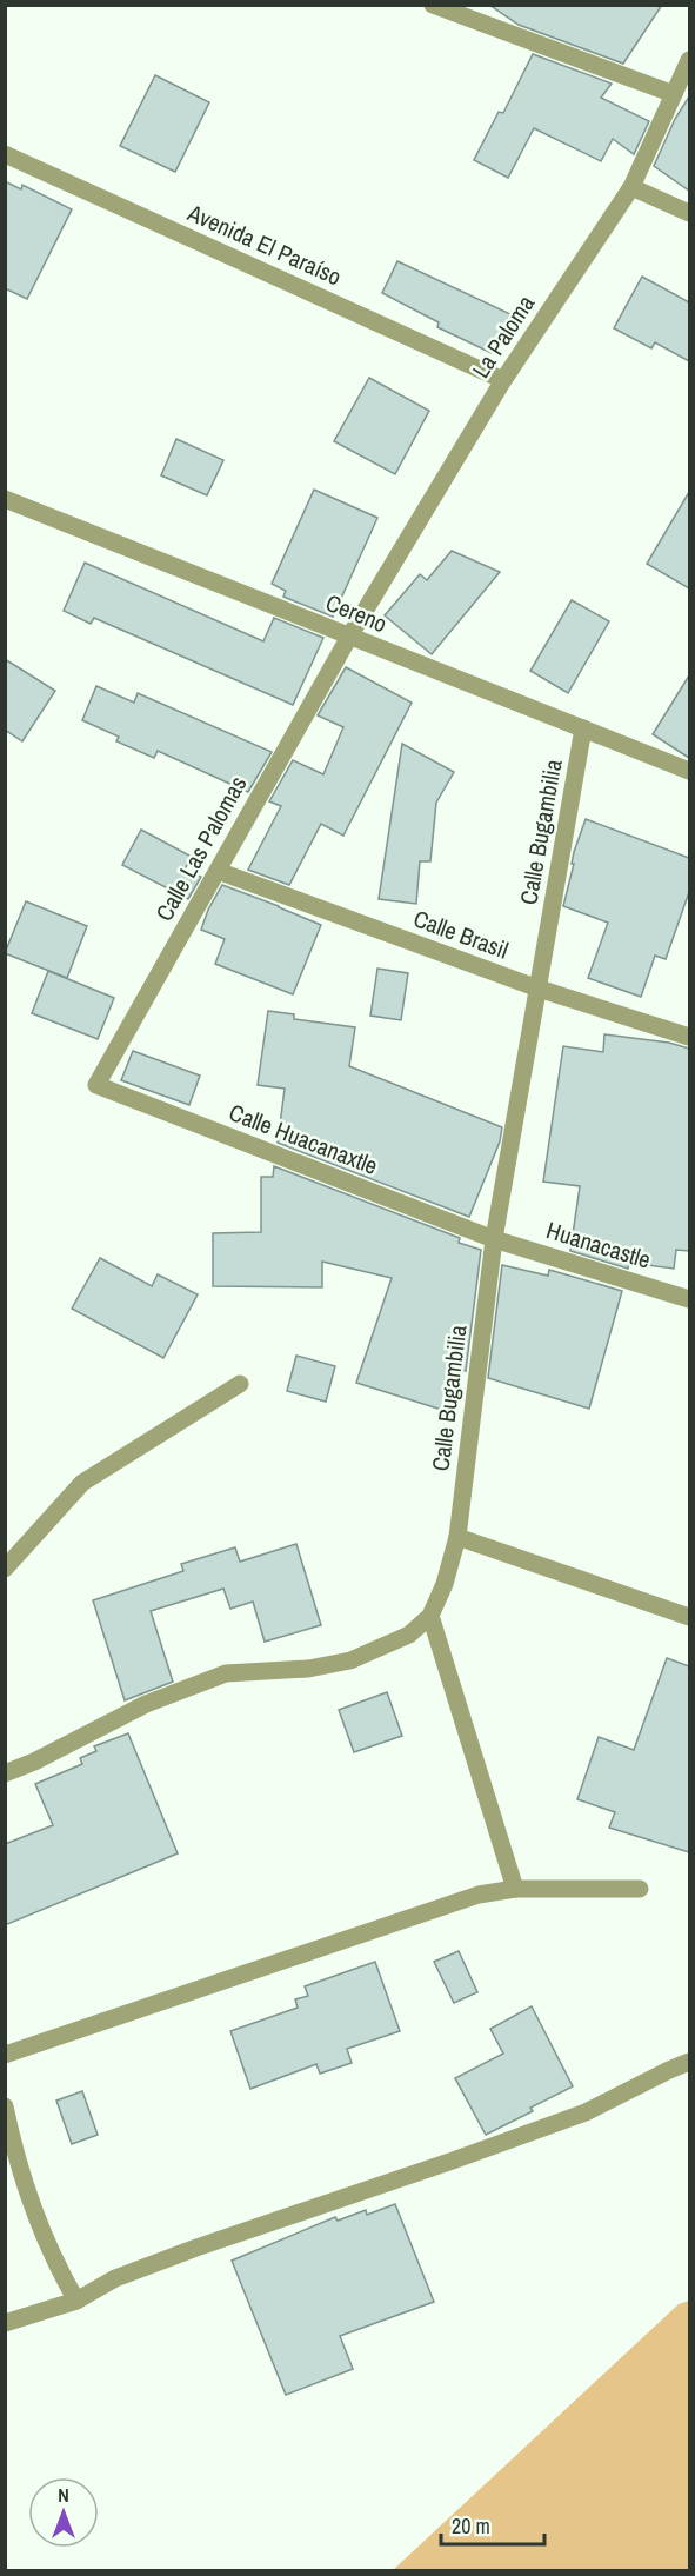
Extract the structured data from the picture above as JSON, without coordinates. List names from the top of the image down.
{
  "streets": {
    "street": [
      "Avenida El Paraíso",
      "La Paloma",
      "Cereno",
      "Calle Bugambilia",
      "Calle Las Palomas",
      "Calle Brasil",
      "Calle Huacanaxtle",
      "Huanacastle"
    ]
  },
  "crossings": [
    ["Avenida El Paraíso", "La Paloma"],
    ["La Paloma", "Cereno"],
    ["La Paloma", "Calle Las Palomas"],
    ["Cereno", "Calle Bugambilia"],
    ["Cereno", "Calle Las Palomas"],
    ["Calle Bugambilia", "Calle Brasil"],
    ["Calle Bugambilia", "Calle Huacanaxtle"],
    ["Calle Bugambilia", "Huanacastle"],
    ["Calle Las Palomas", "Calle Brasil"],
    ["Calle Las Palomas", "Calle Huacanaxtle"],
    ["Calle Huacanaxtle", "Huanacastle"]
  ],
  "scale_bar": "20 m",
  "north": "top"
}
